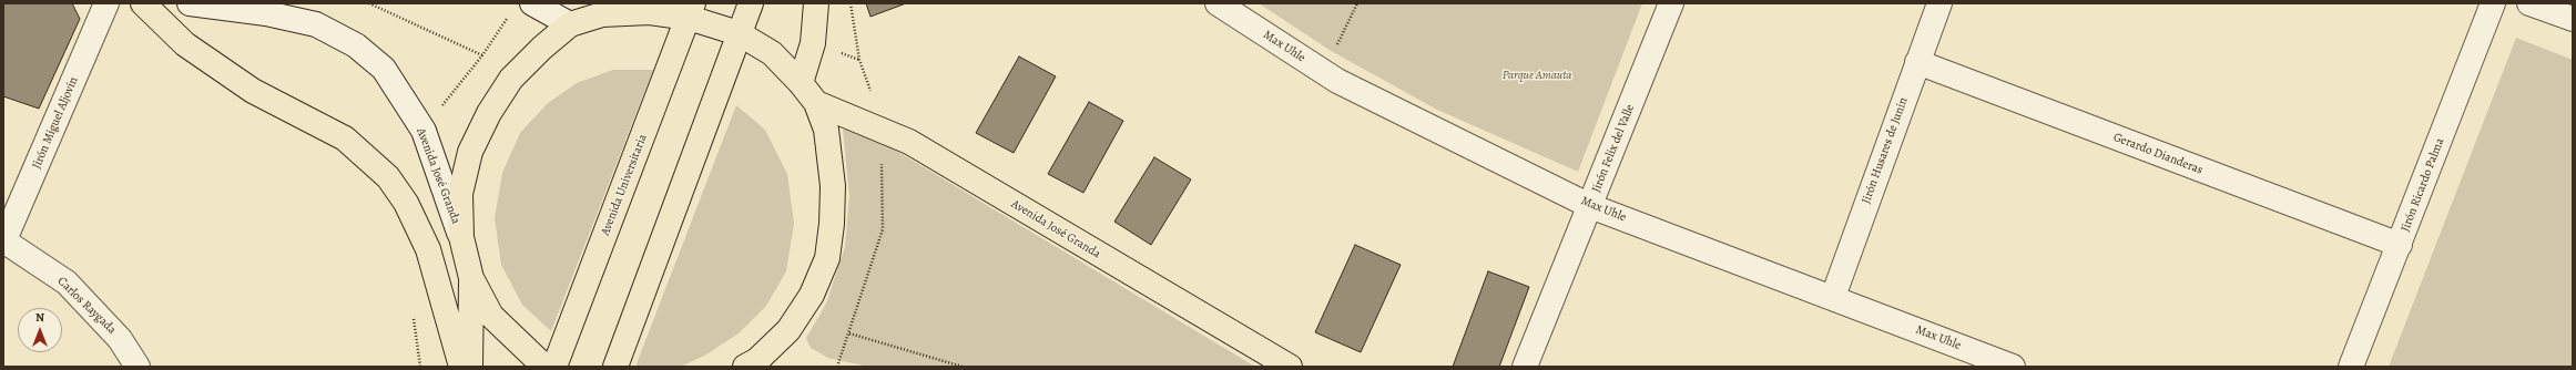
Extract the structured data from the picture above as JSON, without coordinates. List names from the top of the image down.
{
  "streets": {
    "main road": ["Avenida José Granda", "Avenida Universitaria"],
    "street": [
      "Max Uhle",
      "Jirón Miguel Aljovín",
      "Jirón Felix del Valle",
      "Jirón Husares de Junin",
      "Gerardo Dianderas",
      "Jirón Ricardo Palma",
      "Carlos Raygada"
    ]
  },
  "crossings": [
    ["Max Uhle", "Jirón Felix del Valle"],
    ["Max Uhle", "Jirón Husares de Junin"],
    ["Jirón Miguel Aljovín", "Carlos Raygada"],
    ["Jirón Husares de Junin", "Gerardo Dianderas"],
    ["Gerardo Dianderas", "Jirón Ricardo Palma"]
  ],
  "parks": ["Parque Amauta"],
  "north": "top"
}
